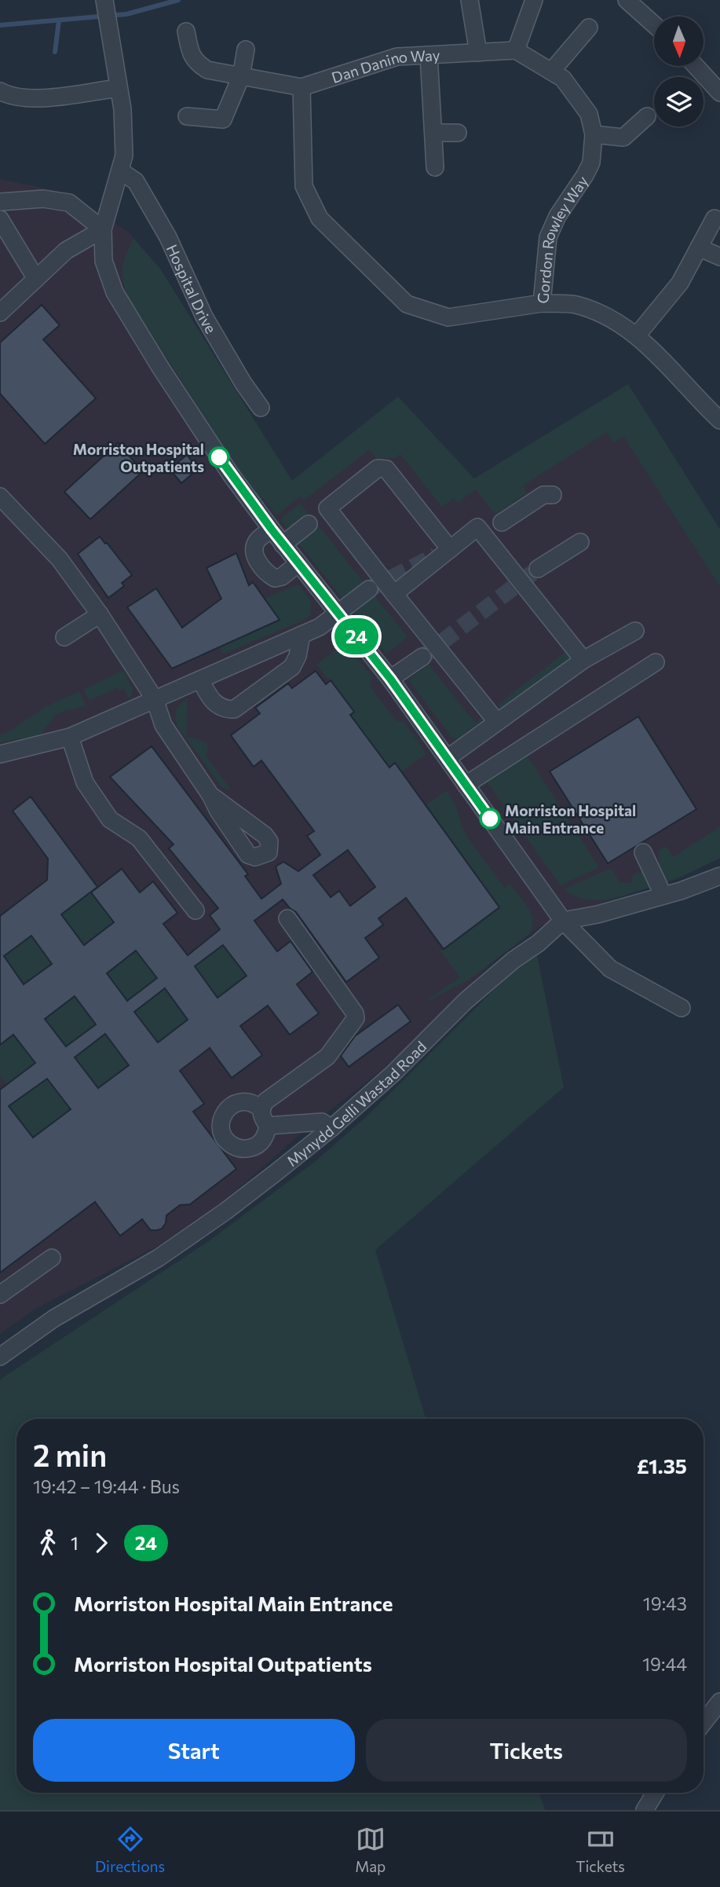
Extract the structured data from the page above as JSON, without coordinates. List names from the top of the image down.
{
  "streets": {
    "street": [
      "Dan Danino Way",
      "Gordon Rowley Way",
      "Hospital Drive",
      "Mynydd Gelli Wastad Road"
    ]
  },
  "crossings": [
    ["Dan Danino Way", "Gordon Rowley Way"]
  ],
  "places": ["Morriston Hospital Outpatients", "Morriston Hospital Main Entrance"],
  "lines": ["bus line 24"],
  "north": "bottom",
  "page": {
    "on_map": "24",
    "heading": ["2 min", "19:42 – 19:44 · Bus", "£1.35"],
    "legs": ["1", "24"],
    "list": [
      {
        "name": "Morriston Hospital Main Entrance",
        "value": "19:43"
      },
      {
        "name": "Morriston Hospital Outpatients",
        "value": "19:44"
      }
    ],
    "buttons": ["Start", "Tickets"],
    "tabs": ["Directions", "Map", "Tickets"]
  }
}
